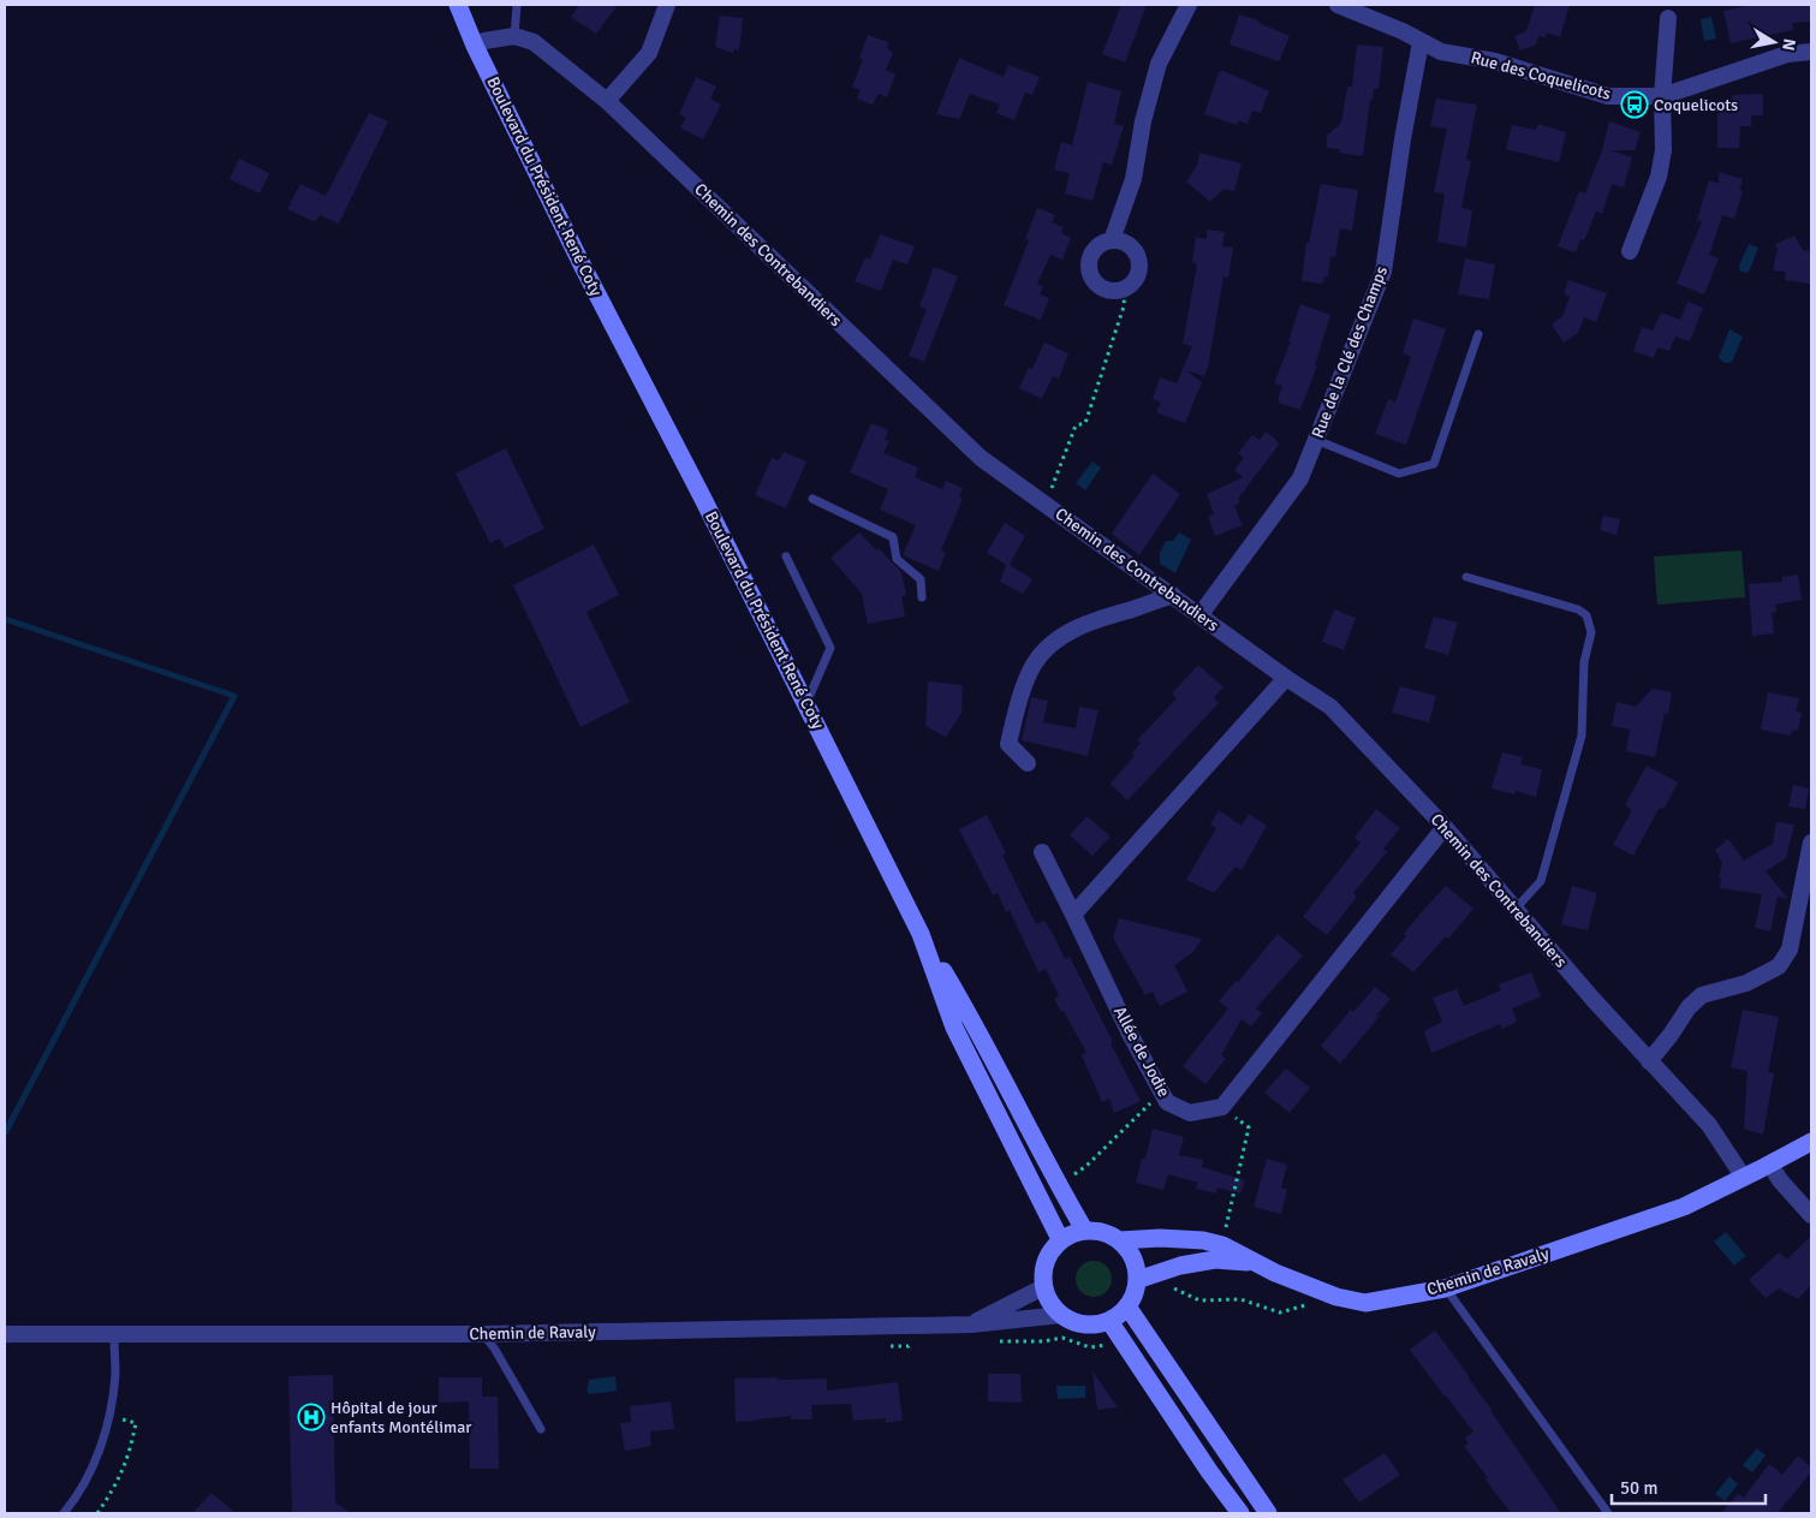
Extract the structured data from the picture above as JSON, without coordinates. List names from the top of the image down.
{
  "streets": {
    "main road": ["Boulevard du Président René Coty", "Chemin de Ravaly"],
    "street": [
      "Rue des Coquelicots",
      "Chemin des Contrebandiers",
      "Rue de la Clé des Champs",
      "Allée de Jodie"
    ]
  },
  "crossings": [
    ["Rue des Coquelicots", "Rue de la Clé des Champs"],
    ["Boulevard du Président René Coty", "Chemin de Ravaly"],
    ["Chemin des Contrebandiers", "Rue de la Clé des Champs"],
    ["Chemin des Contrebandiers", "Chemin de Ravaly"]
  ],
  "places": {
    "bus stop": ["Coquelicots"],
    "hospital": ["Hôpital de jour enfants Montélimar"]
  },
  "scale_bar": "50 m",
  "north": "right"
}
